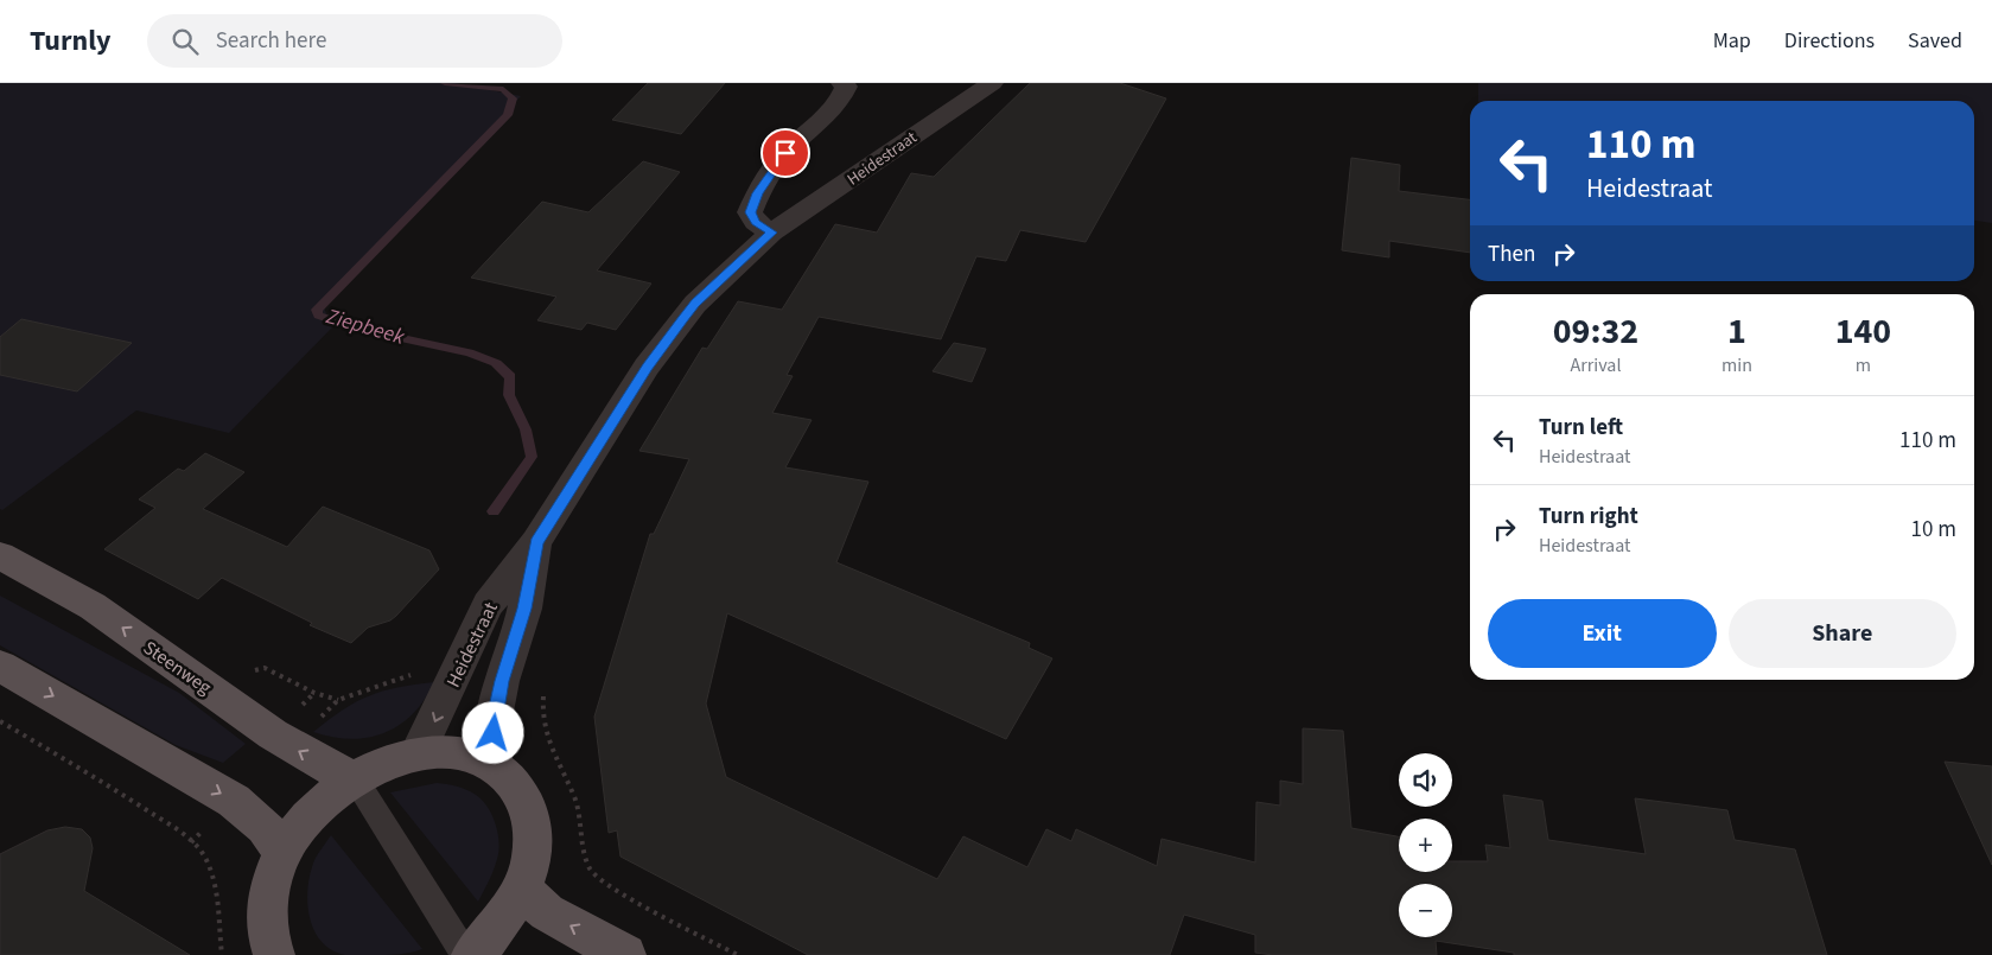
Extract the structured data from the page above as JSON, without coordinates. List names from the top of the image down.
{
  "streets": {
    "main road": ["Steenweg"],
    "street": ["Heidestraat"]
  },
  "water": ["Ziepbeek"],
  "page": {
    "header": "Turnly",
    "search": "Search here",
    "nav": ["Map", "Directions", "Saved"],
    "turn": ["110 m", "Heidestraat"],
    "then": "Then",
    "eta": [
      "09:32",
      "Arrival",
      "1",
      "min",
      "140",
      "m"
    ],
    "list": [
      {
        "name": "Turn left",
        "note": "Heidestraat",
        "value": "110 m"
      },
      {
        "name": "Turn right",
        "note": "Heidestraat",
        "value": "10 m"
      }
    ],
    "buttons": ["Exit", "Share"],
    "map_buttons": ["+", "−"]
  }
}
